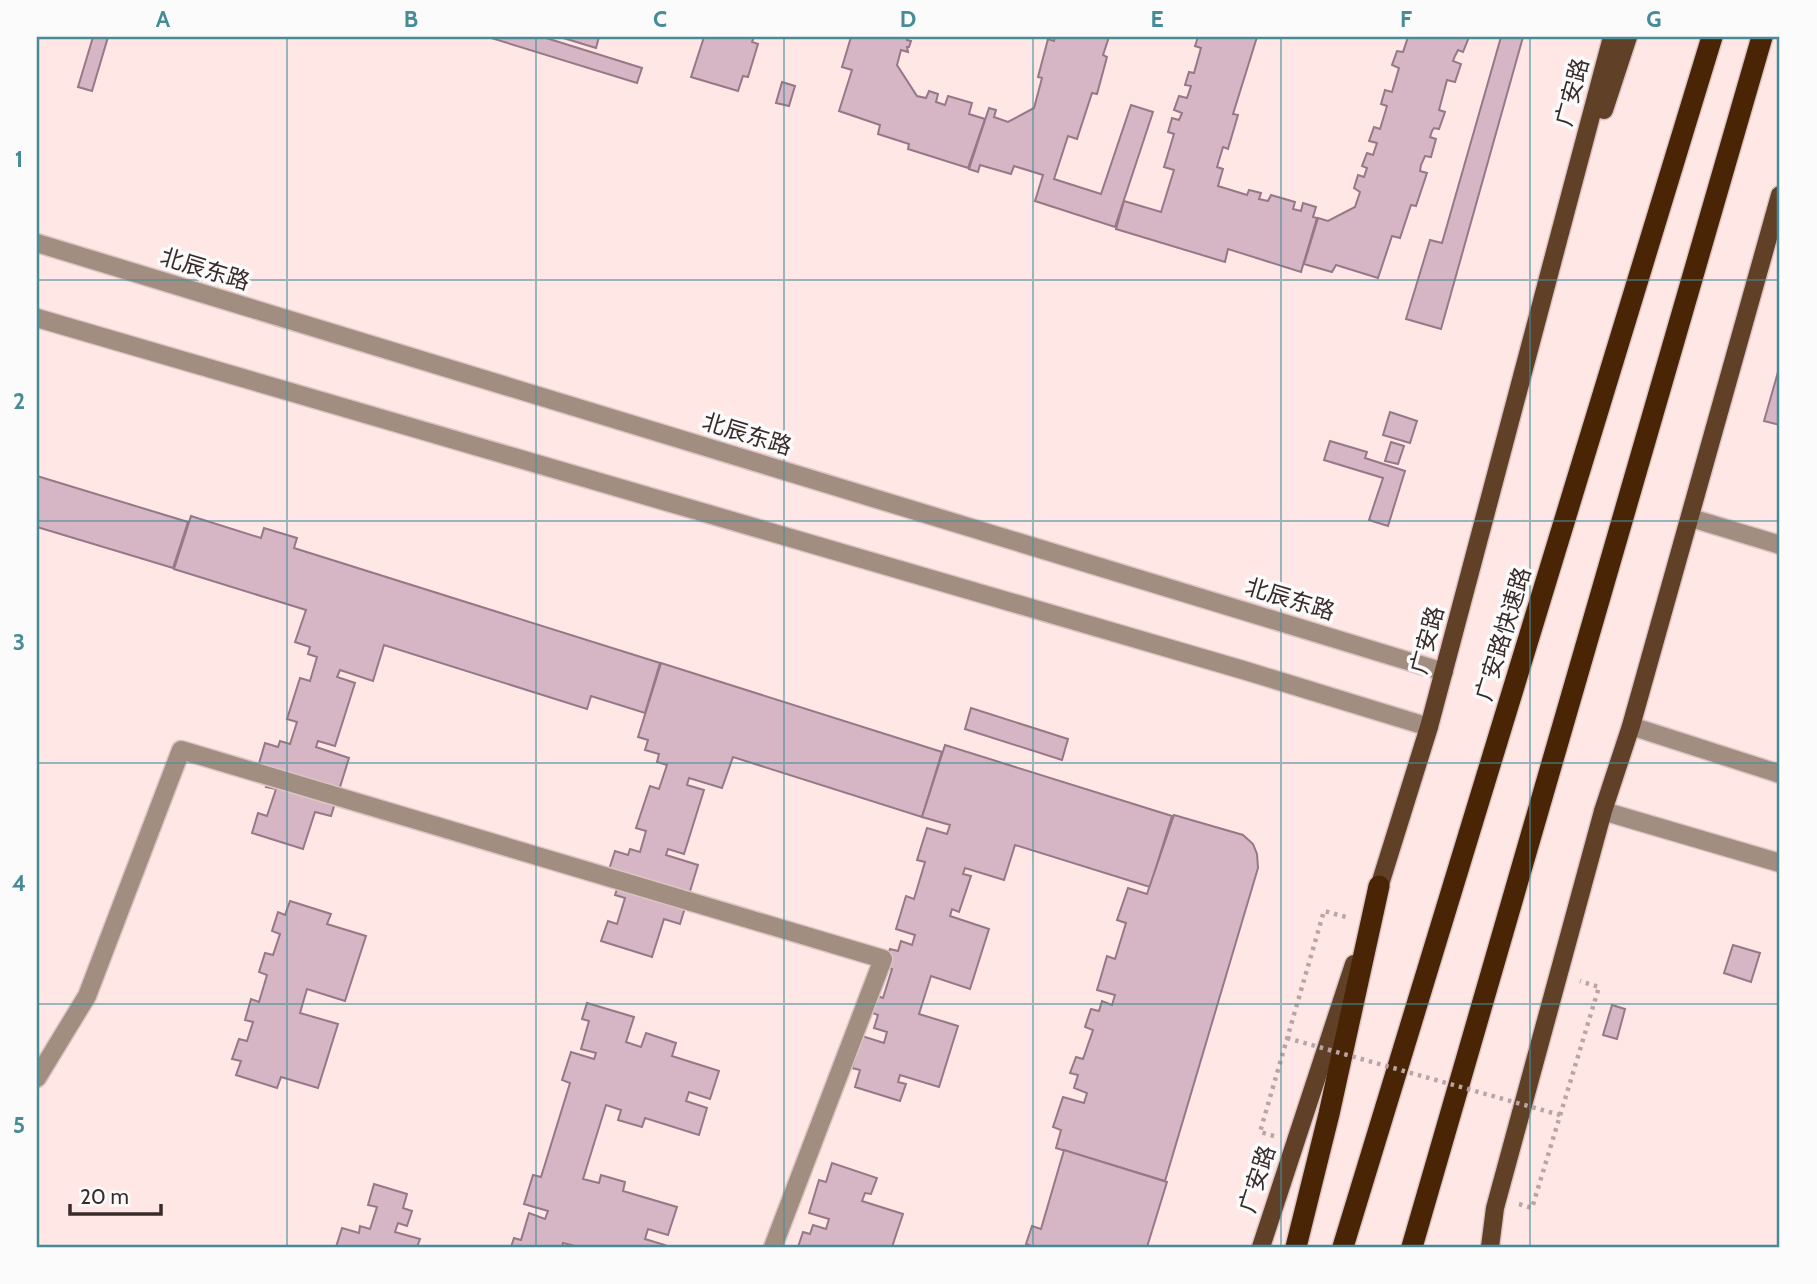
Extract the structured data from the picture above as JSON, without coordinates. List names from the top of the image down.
{
  "streets": {
    "highway": ["广安路快速路"],
    "main road": ["广安路"],
    "street": ["北辰东路"]
  },
  "crossings": [
    ["广安路", "北辰东路"]
  ],
  "scale_bar": "20 m",
  "grid": {
    "columns": [
      "A",
      "B",
      "C",
      "D",
      "E",
      "F",
      "G"
    ],
    "rows": [
      "1",
      "2",
      "3",
      "4",
      "5"
    ]
  }
}
